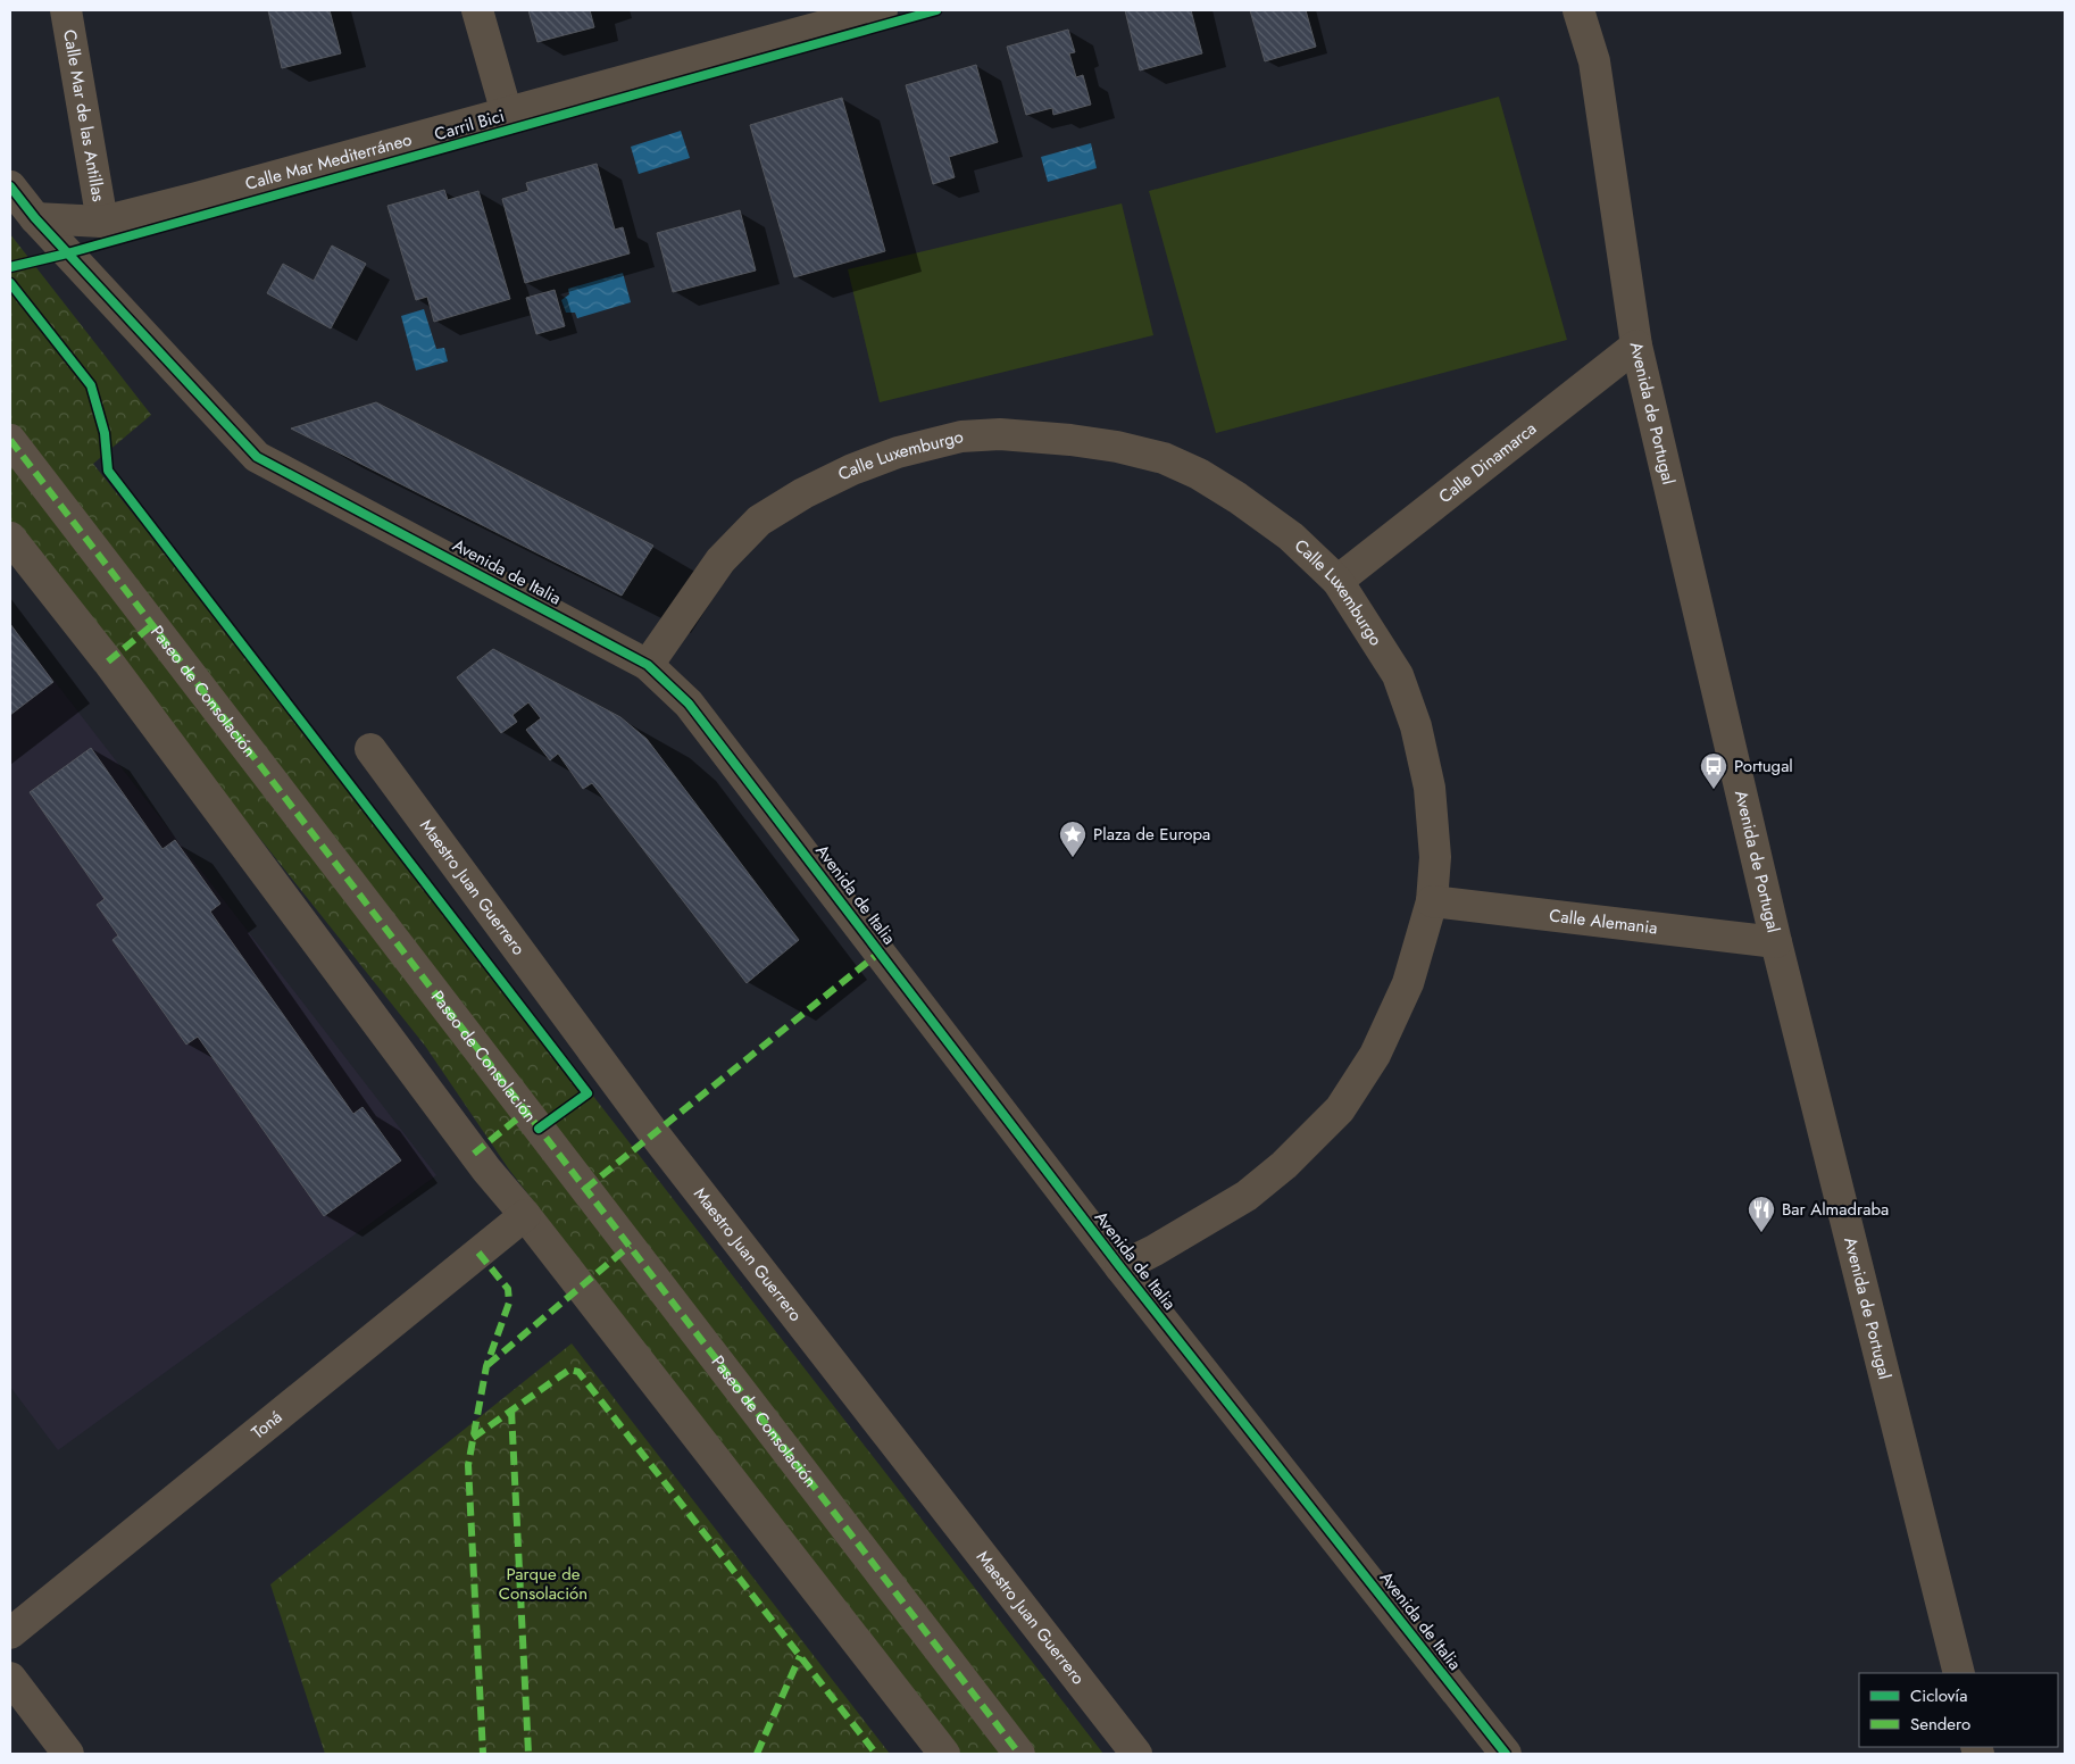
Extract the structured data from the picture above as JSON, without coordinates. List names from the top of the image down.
{
  "streets": {
    "street": [
      "Calle Mar de las Antillas",
      "Calle Mar Mediterráneo",
      "Avenida de Portugal",
      "Calle Luxemburgo",
      "Calle Dinamarca",
      "Avenida de Italia",
      "Paseo de Consolación",
      "Maestro Juan Guerrero",
      "Calle Alemania",
      "Toná"
    ],
    "cycle path": ["Carril Bici"]
  },
  "crossings": [
    ["Calle Mar de las Antillas", "Calle Mar Mediterráneo"],
    ["Calle Mar Mediterráneo", "Avenida de Italia"],
    ["Avenida de Portugal", "Calle Dinamarca"],
    ["Avenida de Portugal", "Calle Alemania"],
    ["Calle Luxemburgo", "Calle Dinamarca"],
    ["Calle Luxemburgo", "Avenida de Italia"],
    ["Calle Luxemburgo", "Calle Alemania"]
  ],
  "parks": ["Parque de Consolación"],
  "places": {
    "bus stop": ["Portugal"],
    "place": ["Plaza de Europa"],
    "restaurant": ["Bar Almadraba"]
  },
  "legend": ["Ciclovía", "Sendero"]
}
